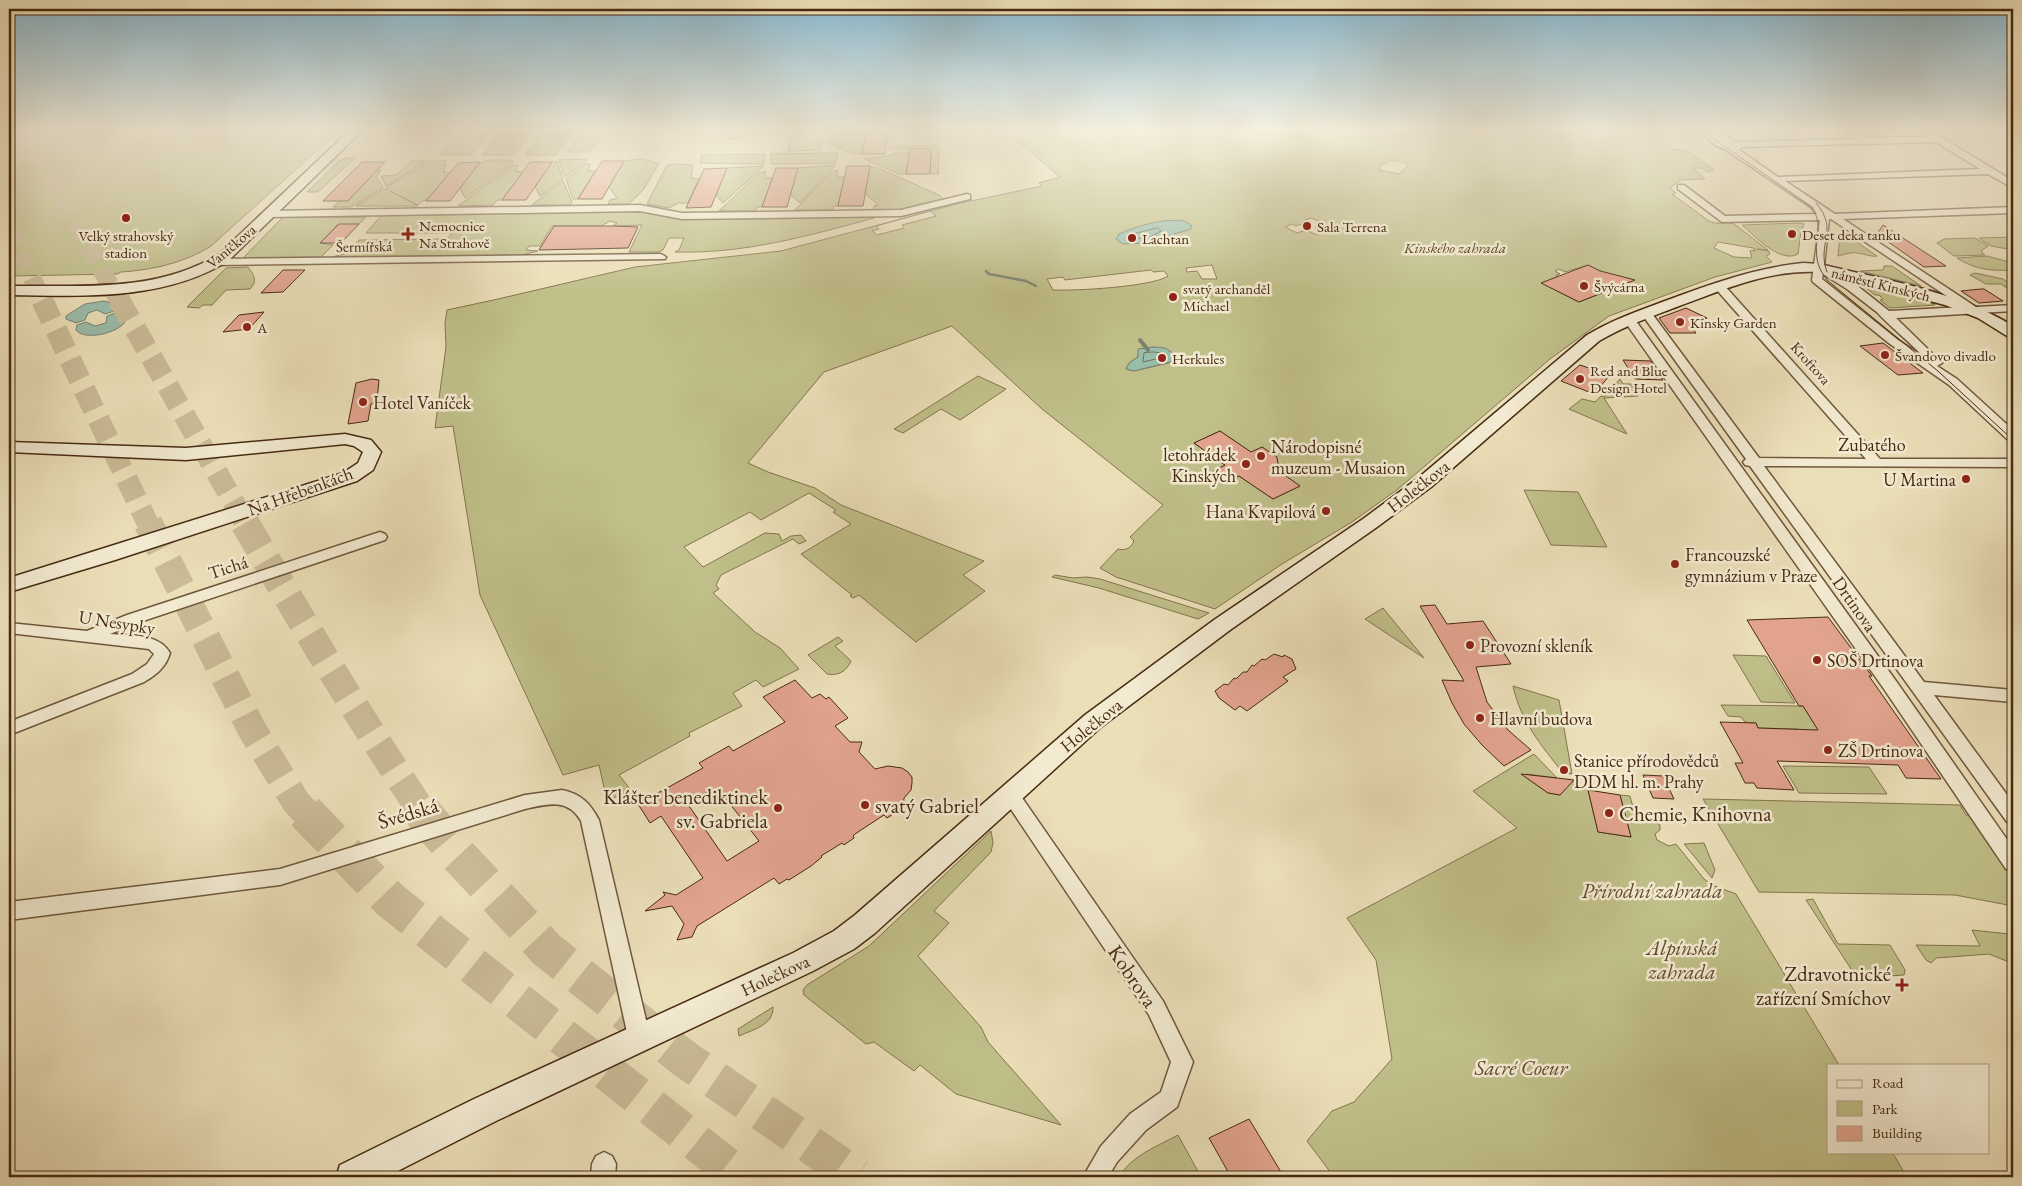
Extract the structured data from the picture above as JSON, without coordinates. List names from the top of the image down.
{
  "streets": {
    "street": [
      "Vaníčkova",
      "Šermířská",
      "náměstí Kinských",
      "Kroftova",
      "Zubatého",
      "Holečkova",
      "Na Hřebenkách",
      "Tichá",
      "Drtinova",
      "U Nesypky",
      "Švédská",
      "Kobrova"
    ]
  },
  "crossings": [
    ["Vaníčkova", "Šermířská"],
    ["náměstí Kinských", "Holečkova"],
    ["Kroftova", "Zubatého"],
    ["Kroftova", "Holečkova"],
    ["Zubatého", "Drtinova"],
    ["Holečkova", "Drtinova"],
    ["Holečkova", "Švédská"],
    ["Holečkova", "Kobrova"],
    ["Tichá", "U Nesypky"]
  ],
  "parks": [
    "Kinského zahrada",
    "Přírodní zahrada",
    "Alpínská zahrada",
    "Sacré Coeur"
  ],
  "places": {
    "other": [
      "Velký strahovský stadion",
      "Sala Terrena",
      "Deset deka tanku",
      "Lachtan",
      "Švýcárna",
      "svatý archanděl Michael",
      "Kinsky Garden",
      "A",
      "Švandovo divadlo",
      "Herkules",
      "Red and Blue Design Hotel",
      "Hotel Vaníček",
      "Národopisné muzeum - Musaion",
      "letohrádek Kinských",
      "U Martina",
      "Hana Kvapilová",
      "Francouzské gymnázium v Praze",
      "Provozní skleník",
      "SOŠ Drtinova",
      "Hlavní budova",
      "ZŠ Drtinova",
      "Stanice přírodovědců DDM hl. m. Prahy",
      "svatý Gabriel",
      "Klášter benediktinek sv. Gabriela",
      "Chemie, Knihovna"
    ],
    "health": ["Nemocnice Na Strahově", "Zdravotnické zařízení Smíchov"]
  },
  "legend": ["Road", "Park", "Building"]
}
